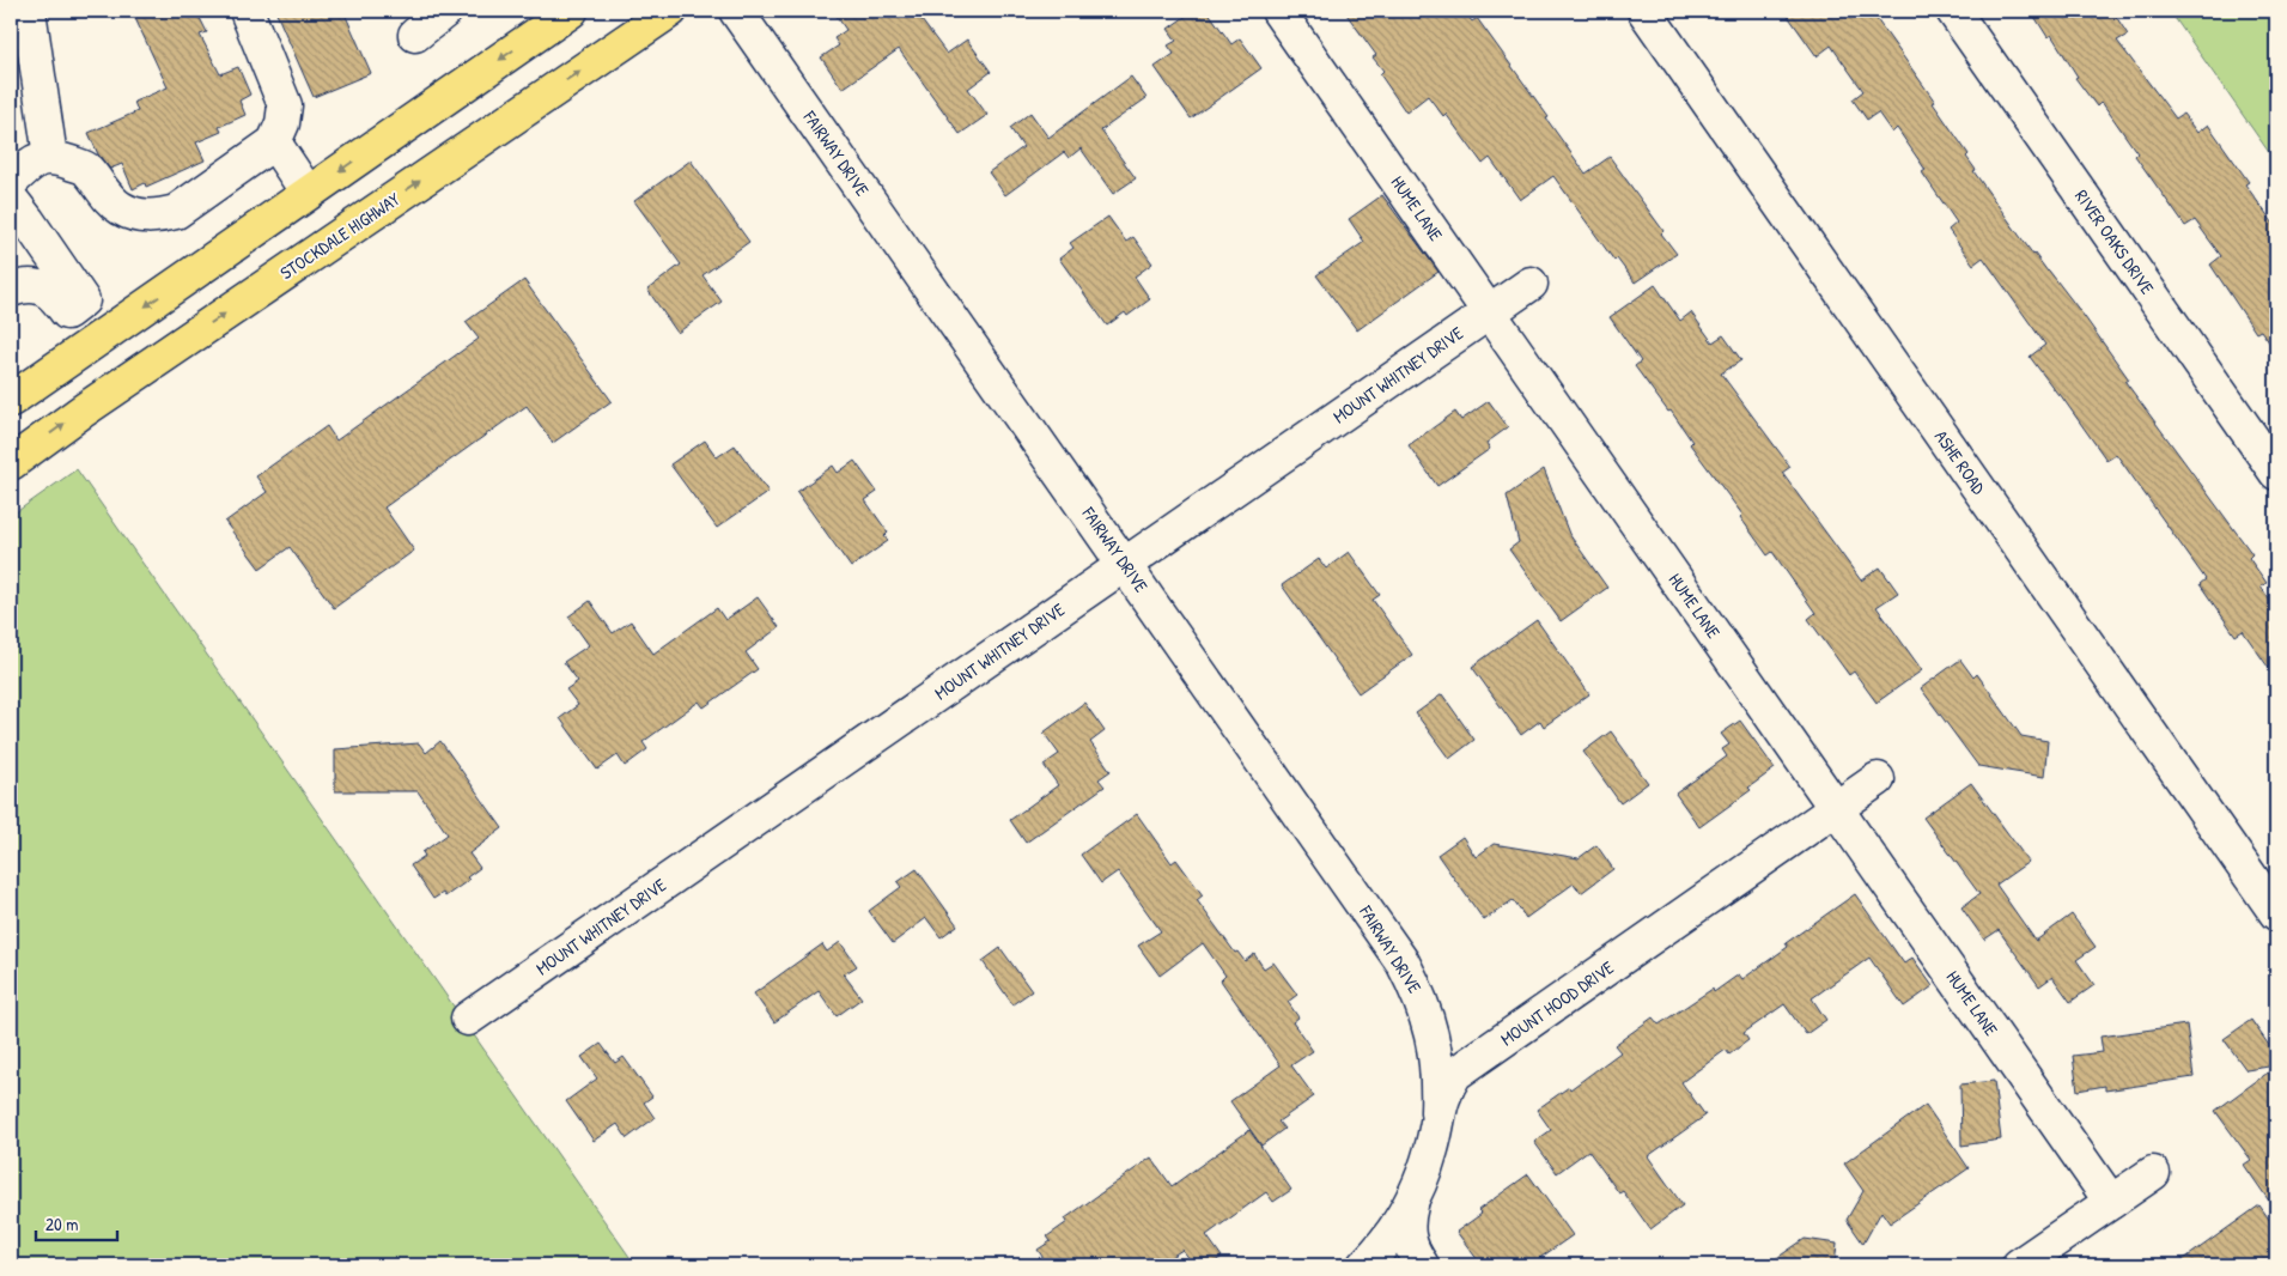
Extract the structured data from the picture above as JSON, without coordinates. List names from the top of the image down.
{
  "streets": {
    "main road": ["STOCKDALE HIGHWAY"],
    "street": [
      "FAIRWAY DRIVE",
      "HUME LANE",
      "RIVER OAKS DRIVE",
      "MOUNT WHITNEY DRIVE",
      "ASHE ROAD",
      "MOUNT HOOD DRIVE"
    ]
  },
  "crossings": [
    ["FAIRWAY DRIVE", "MOUNT WHITNEY DRIVE"],
    ["FAIRWAY DRIVE", "MOUNT HOOD DRIVE"],
    ["HUME LANE", "MOUNT WHITNEY DRIVE"],
    ["HUME LANE", "MOUNT HOOD DRIVE"]
  ],
  "scale_bar": "20 m"
}
